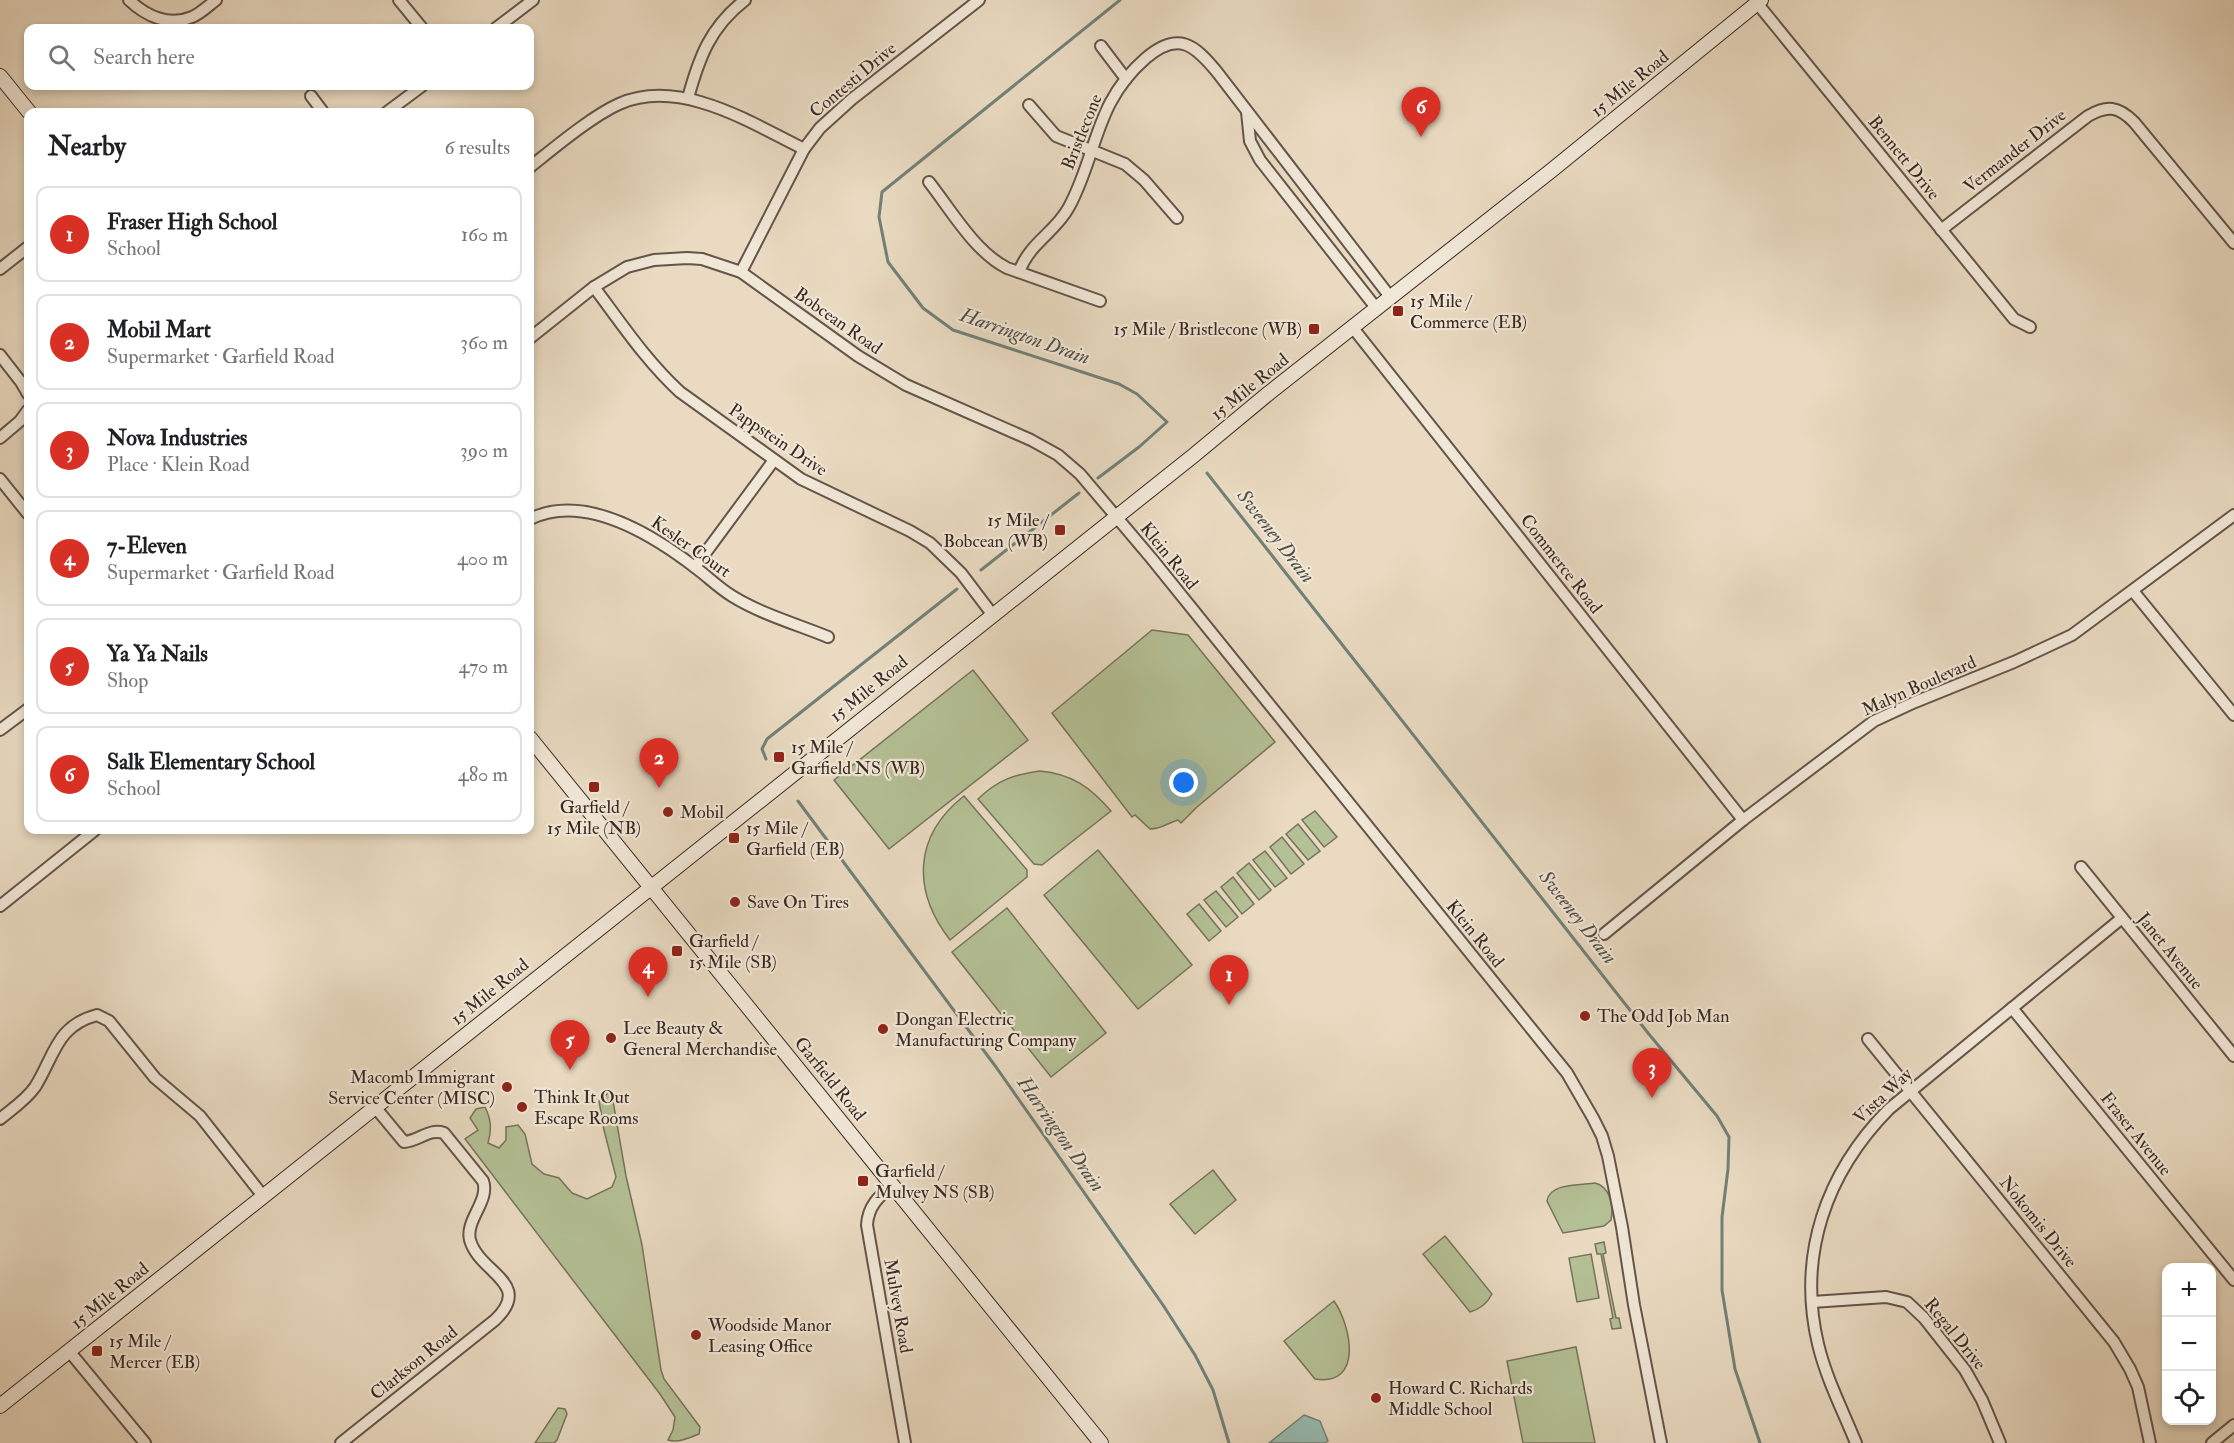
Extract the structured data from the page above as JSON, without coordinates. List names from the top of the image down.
{
  "streets": {
    "main road": ["15 Mile Road", "Garfield Road"],
    "street": [
      "Contesti Drive",
      "Bristlecone",
      "Vermander Drive",
      "Bennett Drive",
      "Bobcean Road",
      "Pappstein Drive",
      "Kesler Court",
      "Klein Road",
      "Commerce Road",
      "Malyn Boulevard",
      "Janet Avenue",
      "Vista Way",
      "Fraser Avenue",
      "Nokomis Drive",
      "Mulvey Road",
      "Regal Drive",
      "Clarkson Road"
    ]
  },
  "crossings": [
    ["Contesti Drive", "Bobcean Road"],
    ["15 Mile Road", "Bristlecone"],
    ["15 Mile Road", "Bennett Drive"],
    ["15 Mile Road", "Bobcean Road"],
    ["15 Mile Road", "Pappstein Drive"],
    ["15 Mile Road", "Klein Road"],
    ["15 Mile Road", "Commerce Road"],
    ["15 Mile Road", "Garfield Road"],
    ["15 Mile Road", "Clarkson Road"],
    ["Vermander Drive", "Bennett Drive"],
    ["Bobcean Road", "Pappstein Drive"],
    ["Bobcean Road", "Klein Road"],
    ["Commerce Road", "Malyn Boulevard"],
    ["Janet Avenue", "Vista Way"],
    ["Garfield Road", "Mulvey Road"],
    ["Vista Way", "Fraser Avenue"],
    ["Vista Way", "Nokomis Drive"],
    ["Vista Way", "Regal Drive"]
  ],
  "water": ["Harrington Drain", "Sweeney Drain"],
  "places": {
    "transit": [
      "15 Mile / Commerce (EB)",
      "15 Mile / Bristlecone (WB)",
      "15 Mile / Bobcean (WB)",
      "15 Mile / Garfield NS (WB)",
      "Garfield / 15 Mile (NB)",
      "15 Mile / Garfield (EB)",
      "Garfield / 15 Mile (SB)",
      "Garfield / Mulvey NS (SB)",
      "15 Mile / Mercer (EB)"
    ],
    "other": [
      "Mobil",
      "Save On Tires",
      "The Odd Job Man",
      "Dongan Electric Manufacturing Company",
      "Lee Beauty & General Merchandise",
      "Macomb Immigrant Service Center (MISC)",
      "Think It Out Escape Rooms",
      "Woodside Manor Leasing Office",
      "Howard C. Richards Middle School"
    ]
  },
  "page": {
    "search": "Search here",
    "pins": [
      "6",
      "2",
      "4",
      "1",
      "5",
      "3"
    ],
    "heading": ["Nearby", "6 results"],
    "list": [
      {
        "mark": "1",
        "name": "Fraser High School",
        "note": "School",
        "value": "160 m"
      },
      {
        "mark": "2",
        "name": "Mobil Mart",
        "note": "Supermarket · Garfield Road",
        "value": "360 m"
      },
      {
        "mark": "3",
        "name": "Nova Industries",
        "note": "Place · Klein Road",
        "value": "390 m"
      },
      {
        "mark": "4",
        "name": "7-Eleven",
        "note": "Supermarket · Garfield Road",
        "value": "400 m"
      },
      {
        "mark": "5",
        "name": "Ya Ya Nails",
        "note": "Shop",
        "value": "470 m"
      },
      {
        "mark": "6",
        "name": "Salk Elementary School",
        "note": "School",
        "value": "480 m"
      }
    ],
    "map_buttons": ["+", "−"]
  }
}
